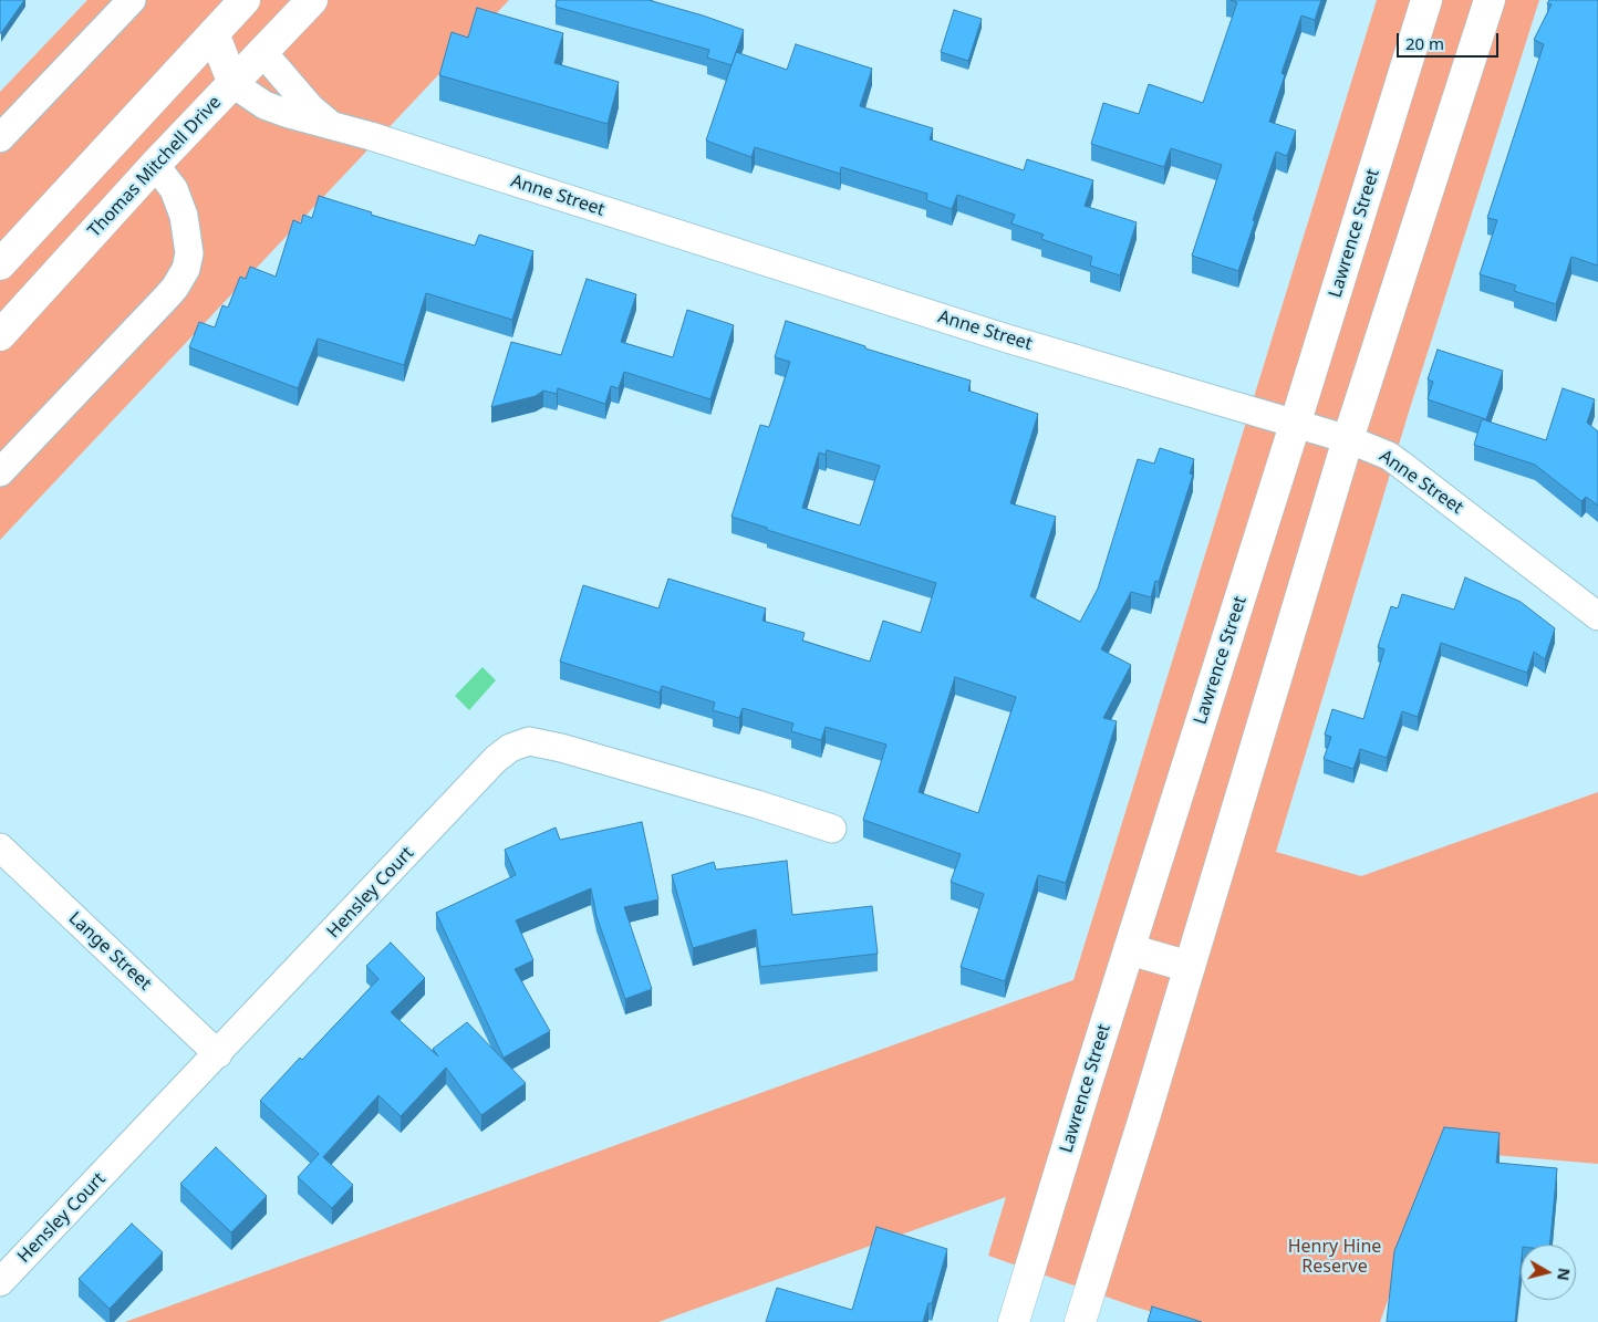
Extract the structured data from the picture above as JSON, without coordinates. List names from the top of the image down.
{
  "streets": {
    "street": [
      "Thomas Mitchell Drive",
      "Anne Street",
      "Lawrence Street",
      "Hensley Court",
      "Lange Street"
    ]
  },
  "crossings": [
    ["Thomas Mitchell Drive", "Anne Street"],
    ["Anne Street", "Lawrence Street"],
    ["Hensley Court", "Lange Street"]
  ],
  "parks": ["Henry Hine Reserve"],
  "scale_bar": "20 m",
  "north": "right"
}
